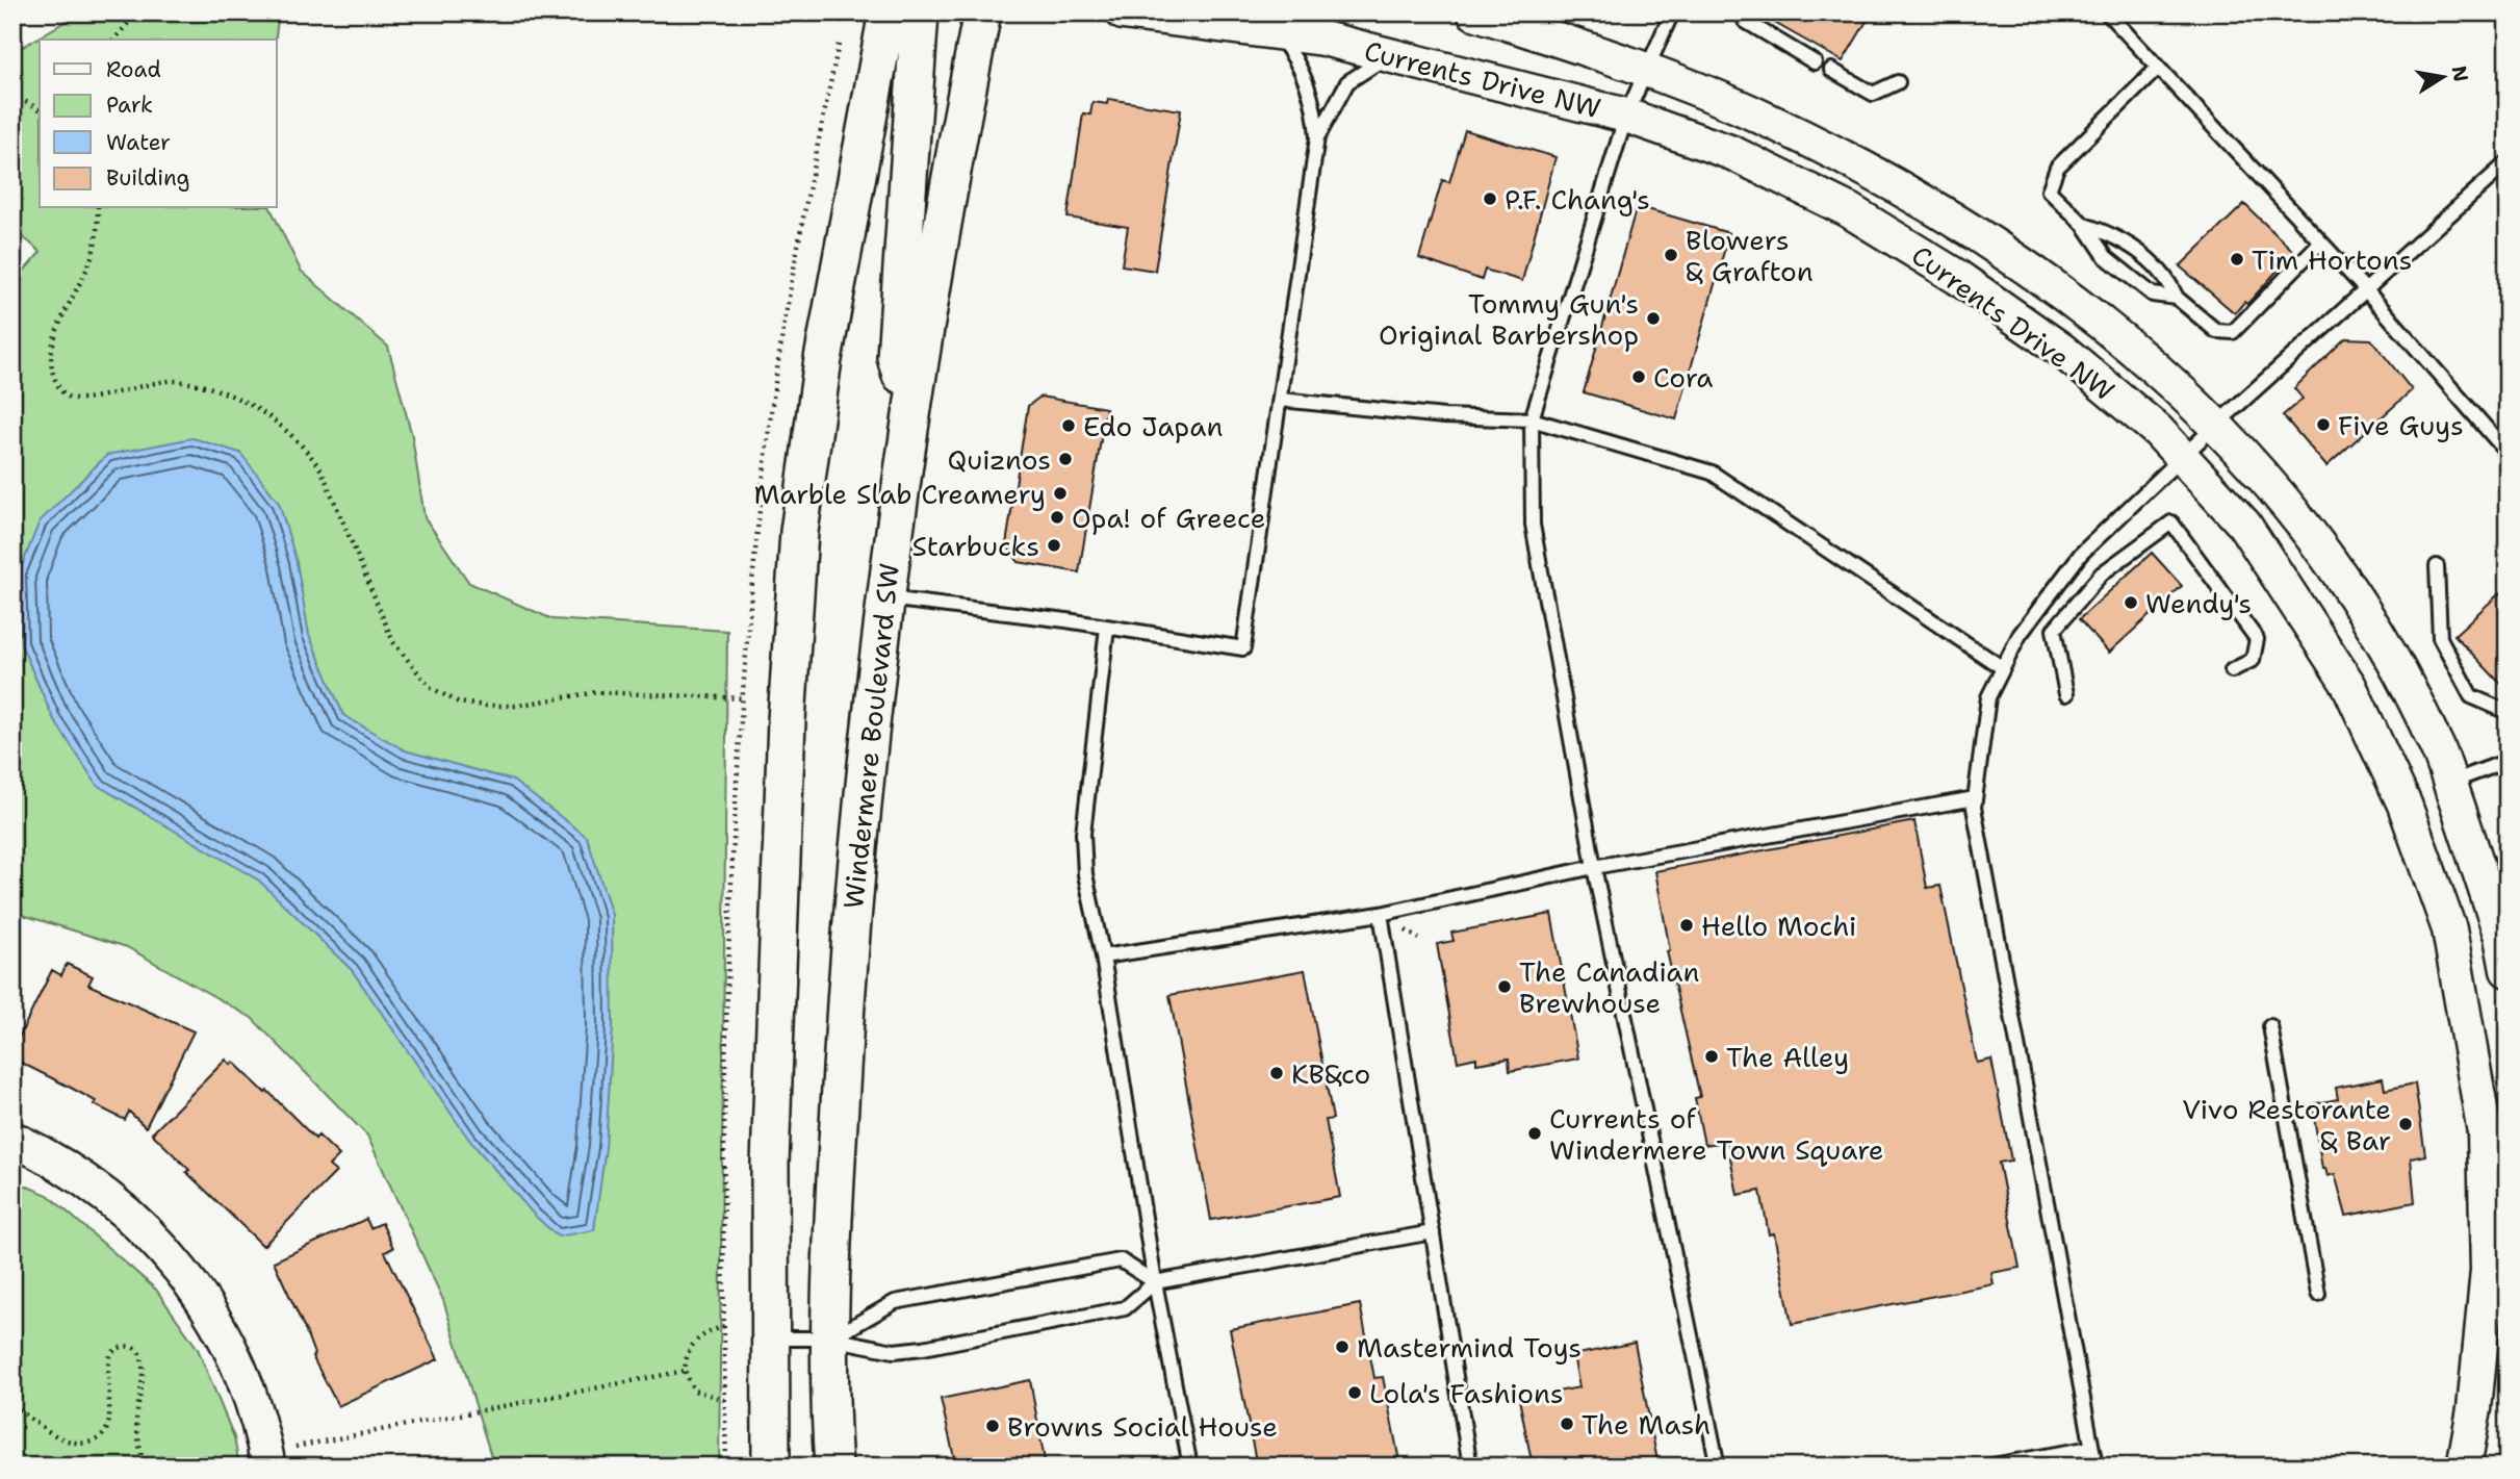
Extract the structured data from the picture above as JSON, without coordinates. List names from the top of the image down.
{
  "streets": {
    "main road": ["Windermere Boulevard SW"],
    "street": ["Currents Drive NW"]
  },
  "places": [
    "P.F. Chang's",
    "Blowers & Grafton",
    "Tim Hortons",
    "Tommy Gun's Original Barbershop",
    "Cora",
    "Five Guys",
    "Edo Japan",
    "Quiznos",
    "Marble Slab Creamery",
    "Opa! of Greece",
    "Starbucks",
    "Wendy's",
    "Hello Mochi",
    "The Canadian Brewhouse",
    "The Alley",
    "KB&co",
    "Vivo Restorante & Bar",
    "Currents of Windermere Town Square",
    "Mastermind Toys",
    "Lola's Fashions",
    "The Mash",
    "Browns Social House"
  ],
  "legend": [
    "Road",
    "Park",
    "Water",
    "Building"
  ],
  "north": "right"
}
